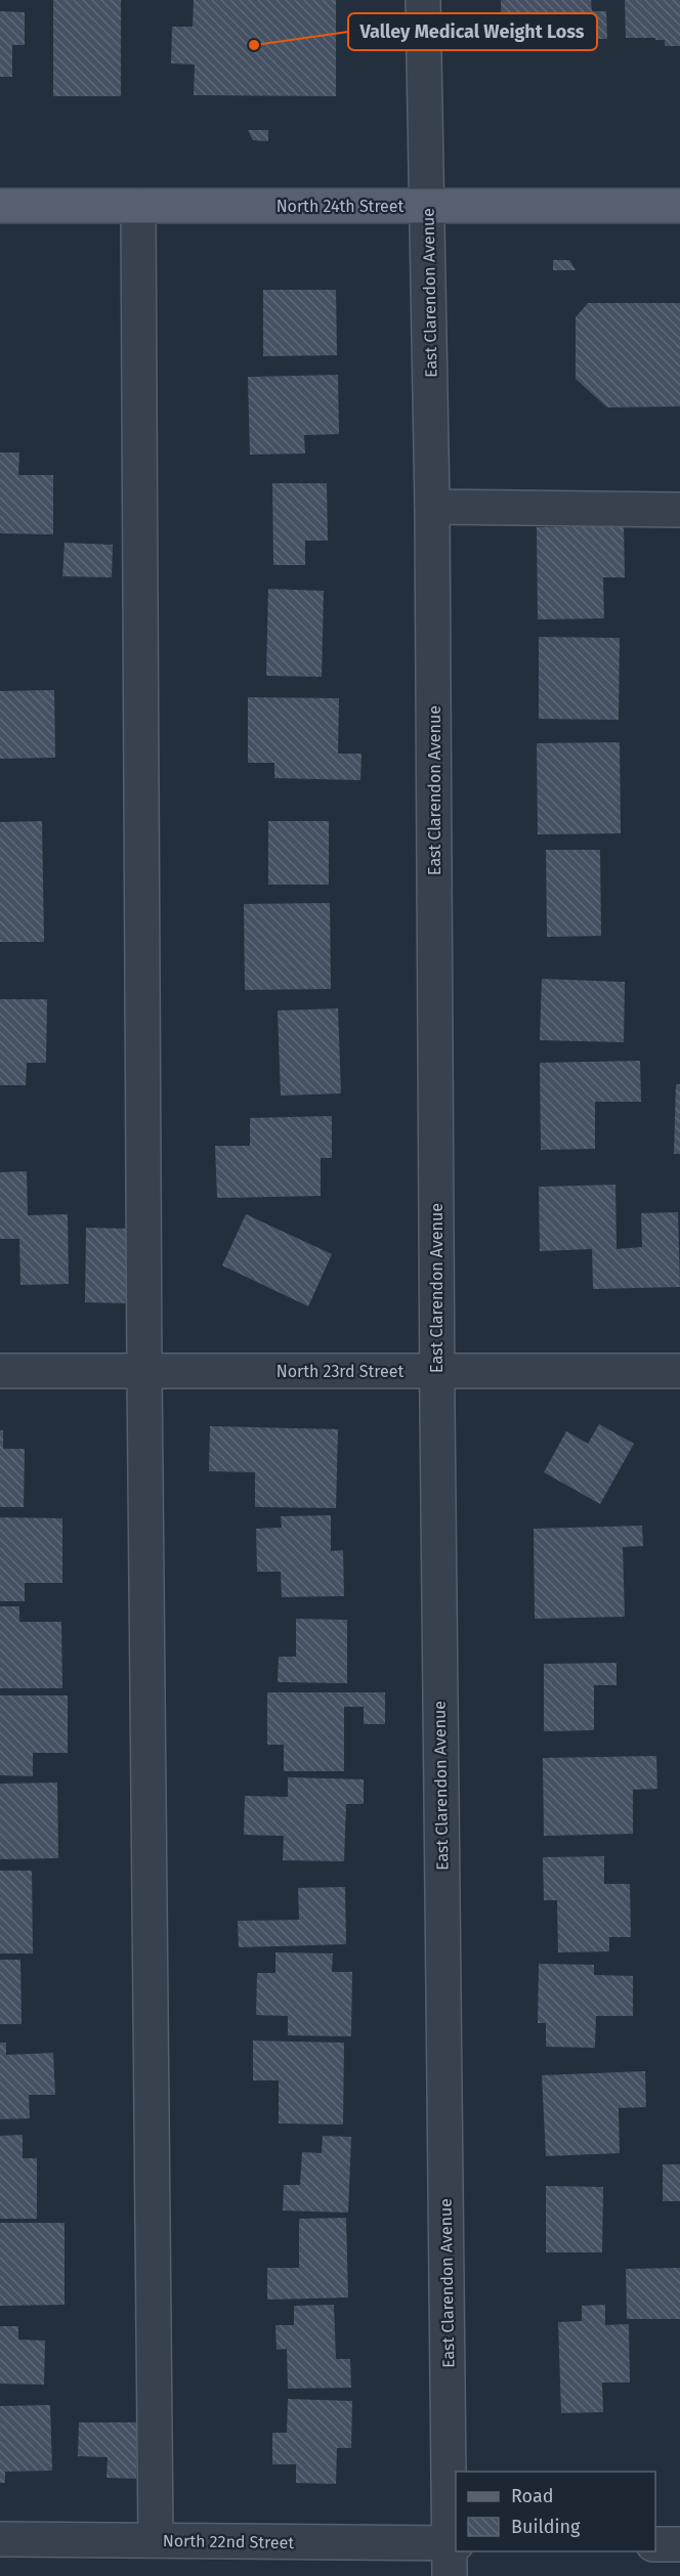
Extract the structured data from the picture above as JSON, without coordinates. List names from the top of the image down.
{
  "streets": {
    "main road": ["North 24th Street"],
    "street": ["East Clarendon Avenue", "North 23rd Street", "North 22nd Street"]
  },
  "crossings": [
    ["North 24th Street", "East Clarendon Avenue"],
    ["East Clarendon Avenue", "North 23rd Street"],
    ["East Clarendon Avenue", "North 22nd Street"]
  ],
  "places": ["Valley Medical Weight Loss"],
  "legend": ["Road", "Building"]
}
